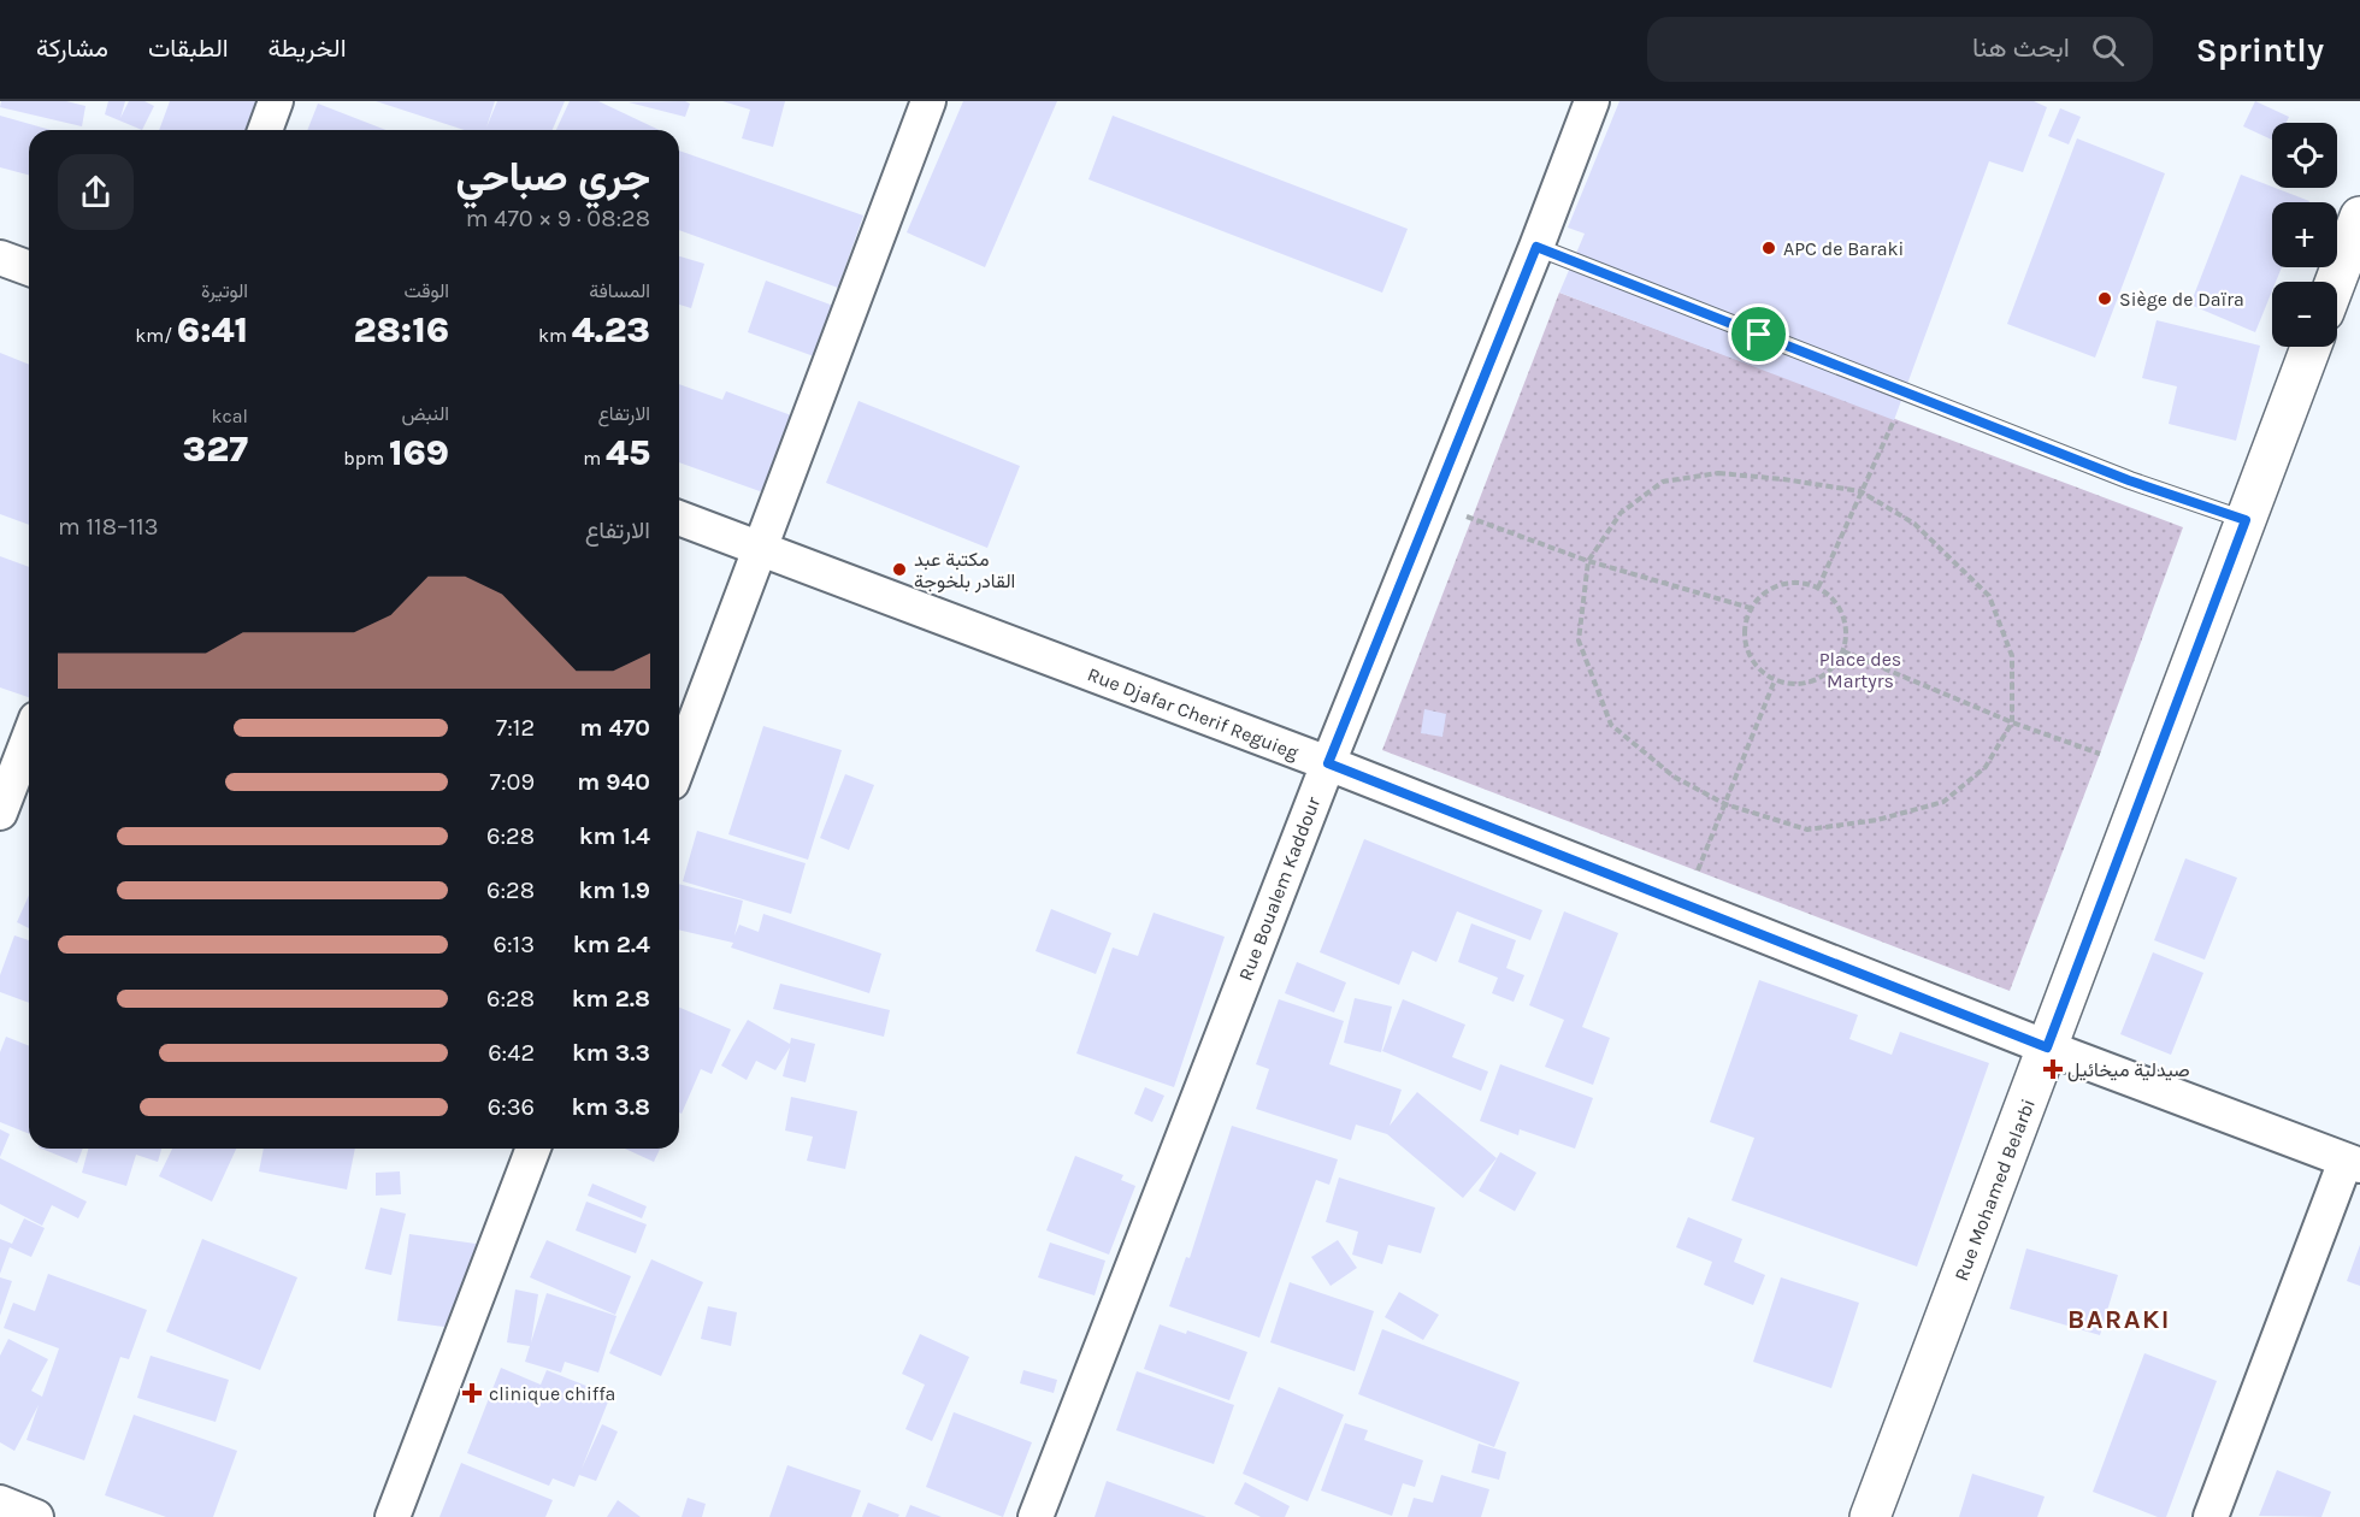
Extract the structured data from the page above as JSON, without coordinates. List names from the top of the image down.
{
  "streets": {
    "street": ["Rue Djafar Cherif Reguieg", "Rue Boualem Kaddour", "Rue Mohamed Belarbi"]
  },
  "crossings": [
    ["Rue Djafar Cherif Reguieg", "Rue Boualem Kaddour"],
    ["Rue Djafar Cherif Reguieg", "Rue Mohamed Belarbi"]
  ],
  "districts": ["BARAKI"],
  "parks": ["Place des Martyrs"],
  "places": {
    "other": ["APC de Baraki", "Siège de Daïra", "مكتبة عبد القادر بلخوجة"],
    "health": ["صيدلية ميخائيل", "clinique chiffa"]
  },
  "page": {
    "header": "Sprintly",
    "search": "ابحث هنا",
    "nav": ["الخريطة", "الطبقات", "مشاركة"],
    "map_buttons": ["+", "−"],
    "heading": ["جري صباحي", "08:28 · 9 × 470 m"],
    "stats": [
      ["المسافة", "4.23 km"],
      ["الوقت", "28:16"],
      ["الوتيرة", "6:41 /km"],
      ["الارتفاع", "45 m"],
      ["النبض", "169 bpm"],
      ["kcal", "327"]
    ],
    "chart": ["الارتفاع", "113–118 m"],
    "list": [
      {
        "name": "470 m",
        "note": "7:12"
      },
      {
        "name": "940 m",
        "note": "7:09"
      },
      {
        "name": "1.4 km",
        "note": "6:28"
      },
      {
        "name": "1.9 km",
        "note": "6:28"
      },
      {
        "name": "2.4 km",
        "note": "6:13"
      },
      {
        "name": "2.8 km",
        "note": "6:28"
      },
      {
        "name": "3.3 km",
        "note": "6:42"
      },
      {
        "name": "3.8 km",
        "note": "6:36"
      }
    ]
  }
}
